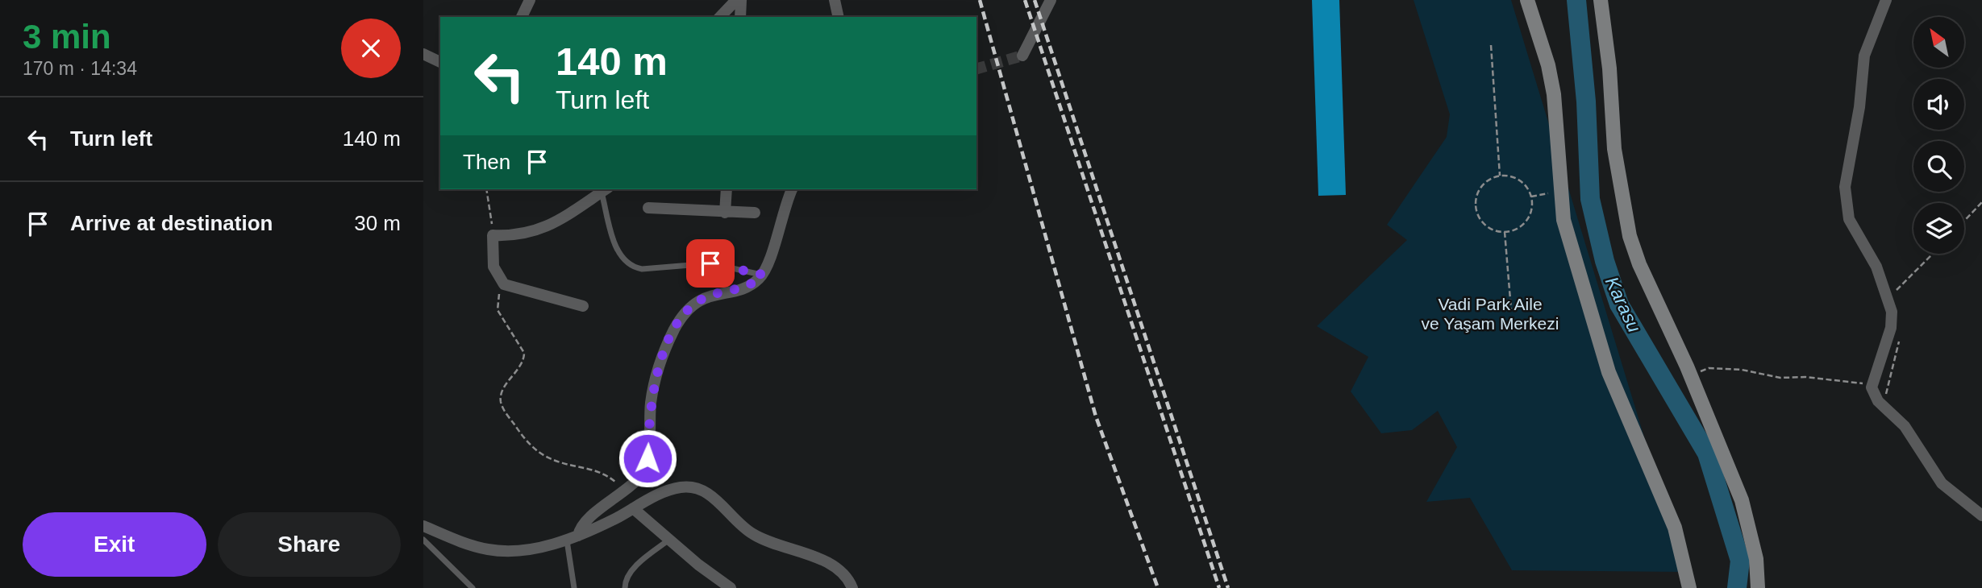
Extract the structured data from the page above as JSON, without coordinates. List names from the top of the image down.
{
  "water": ["Karasu"],
  "parks": ["Vadi Park Aile ve Yaşam Merkezi"],
  "north": "top left",
  "page": {
    "heading": ["3 min", "170 m · 14:34"],
    "turn": ["140 m", "Turn left"],
    "list": [
      {
        "name": "Turn left",
        "value": "140 m"
      },
      {
        "name": "Arrive at destination",
        "value": "30 m"
      }
    ],
    "then": "Then",
    "buttons": ["Exit", "Share"]
  }
}
